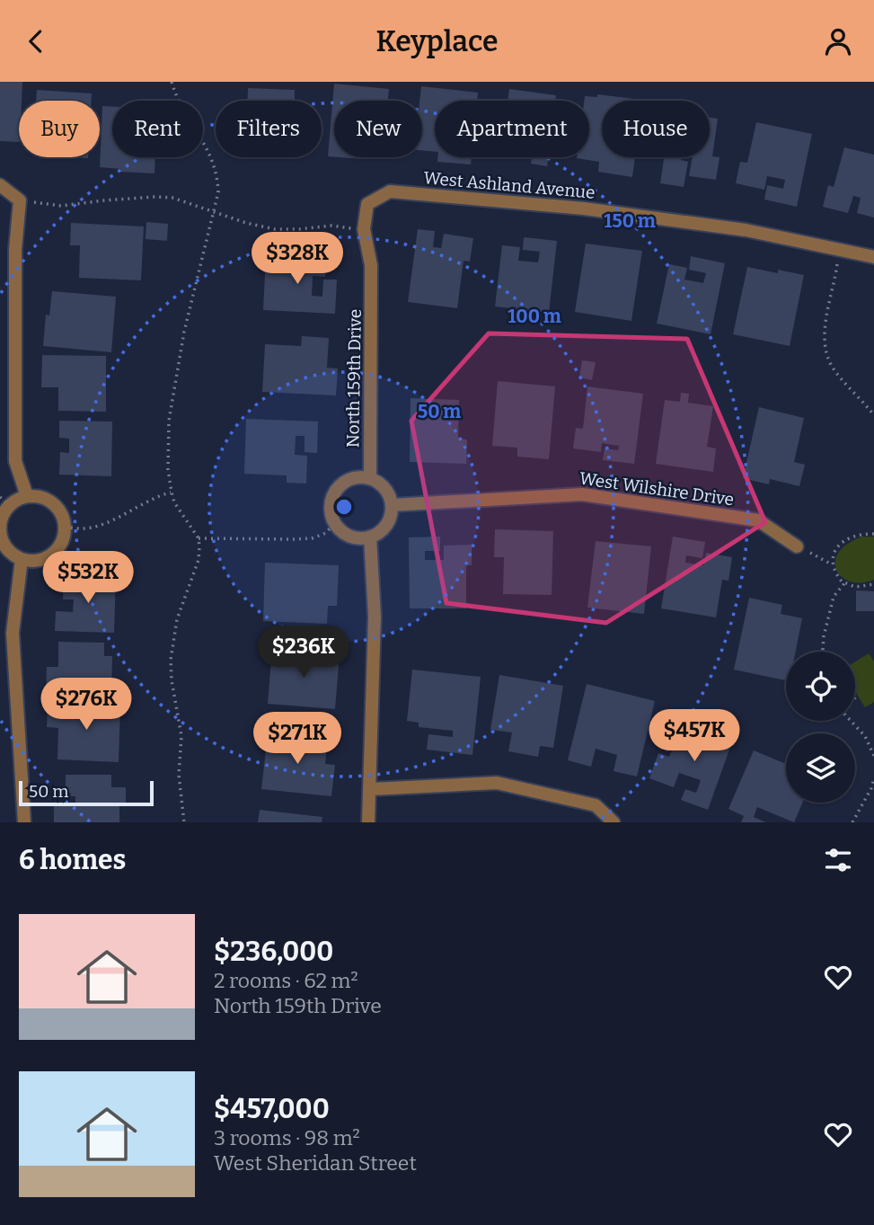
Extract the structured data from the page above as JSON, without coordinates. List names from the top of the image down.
{
  "streets": {
    "street": ["West Ashland Avenue", "North 159th Drive", "West Wilshire Drive"]
  },
  "crossings": [
    ["West Ashland Avenue", "North 159th Drive"],
    ["North 159th Drive", "West Wilshire Drive"]
  ],
  "scale_bar": "50 m",
  "page": {
    "header": "Keyplace",
    "chip": [
      "Buy",
      "Rent",
      "Filters",
      "New",
      "Apartment",
      "House"
    ],
    "price": [
      "$328K",
      "$532K",
      "$236K",
      "$276K",
      "$457K",
      "$271K"
    ],
    "scale": "50 m",
    "heading": "6 homes",
    "list": [
      {
        "name": "$236,000",
        "note": "2 rooms · 62 m² · North 159th Drive"
      },
      {
        "name": "$457,000",
        "note": "3 rooms · 98 m² · West Sheridan Street"
      }
    ]
  },
  "rings": ["150 m", "100 m", "50 m"]
}
